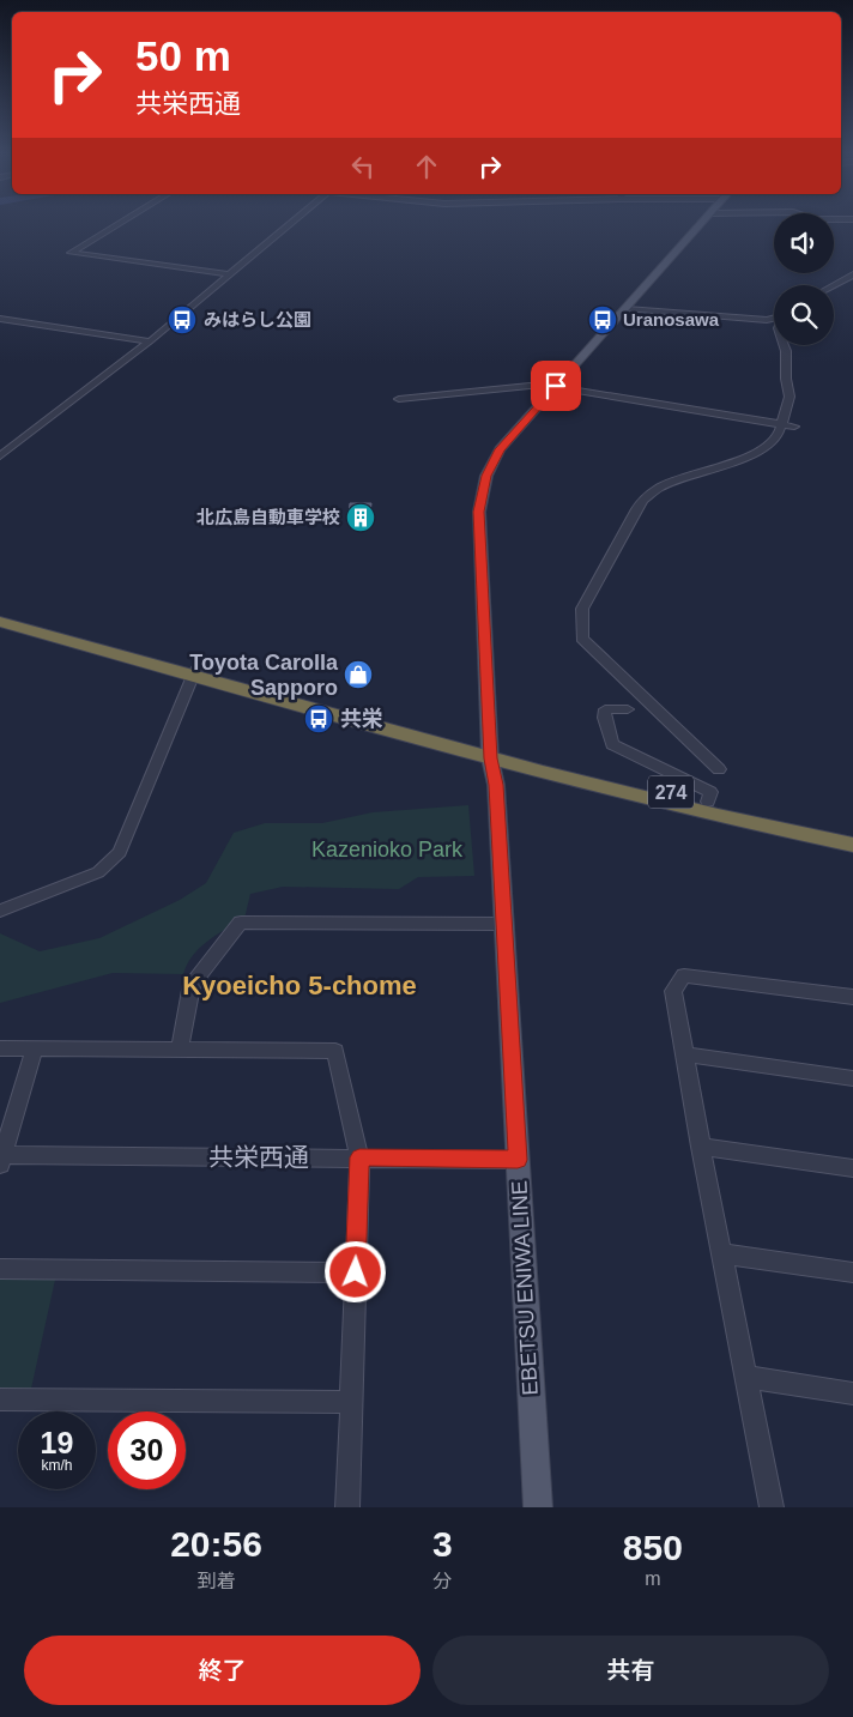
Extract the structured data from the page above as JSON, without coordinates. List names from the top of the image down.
{
  "streets": {
    "highway": ["274"],
    "main road": ["EBETSU ENIWA LINE"],
    "street": ["共栄西通"]
  },
  "crossings": [
    ["274", "EBETSU ENIWA LINE"],
    ["共栄西通", "EBETSU ENIWA LINE"]
  ],
  "districts": ["Kyoeicho 5-chome"],
  "parks": ["Kazenioko Park"],
  "places": {
    "bus stop": ["みはらし公園", "Uranosawa", "共栄"],
    "building": ["北広島自動車学校"],
    "shop": ["Toyota Carolla Sapporo"]
  },
  "page": {
    "turn": ["50 m", "共栄西通"],
    "speed": "19 km/h",
    "limit": "30",
    "eta": [
      "20:56",
      "到着",
      "3",
      "分",
      "850",
      "m"
    ],
    "buttons": ["終了", "共有"]
  }
}
